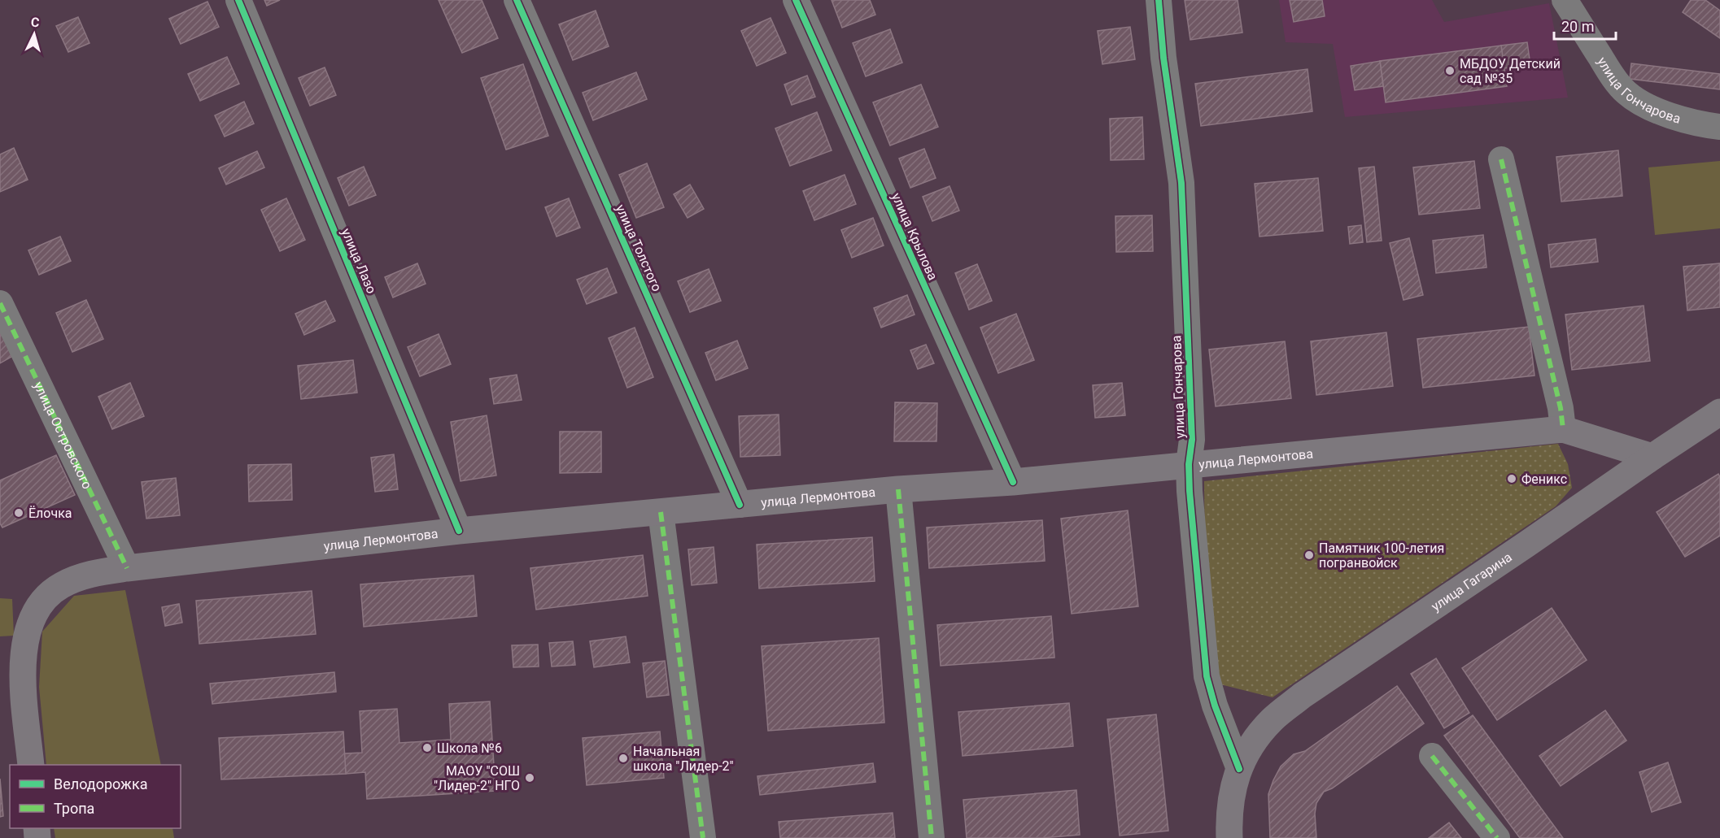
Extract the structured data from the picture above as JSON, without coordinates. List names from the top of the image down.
{
  "streets": {
    "main road": ["улица Лермонтова", "улица Гагарина"],
    "street": [
      "улица Гончарова",
      "улица Крылова",
      "улица Толстого",
      "улица Лазо",
      "улица Островского"
    ]
  },
  "crossings": [
    ["улица Гончарова", "улица Лермонтова"],
    ["улица Гончарова", "улица Гагарина"],
    ["улица Крылова", "улица Лермонтова"],
    ["улица Толстого", "улица Лермонтова"],
    ["улица Лазо", "улица Лермонтова"],
    ["улица Островского", "улица Лермонтова"],
    ["улица Лермонтова", "улица Гагарина"]
  ],
  "places": [
    "МБДОУ Детский сад №35",
    "Феникс",
    "Ёлочка",
    "Памятник 100-летия погранвойск",
    "Школа №6",
    "Начальная школа \"Лидер-2\"",
    "МАОУ \"СОШ \"Лидер-2\" НГО"
  ],
  "legend": ["Велодорожка", "Тропа"],
  "scale_bar": "20 m",
  "north": "top"
}
